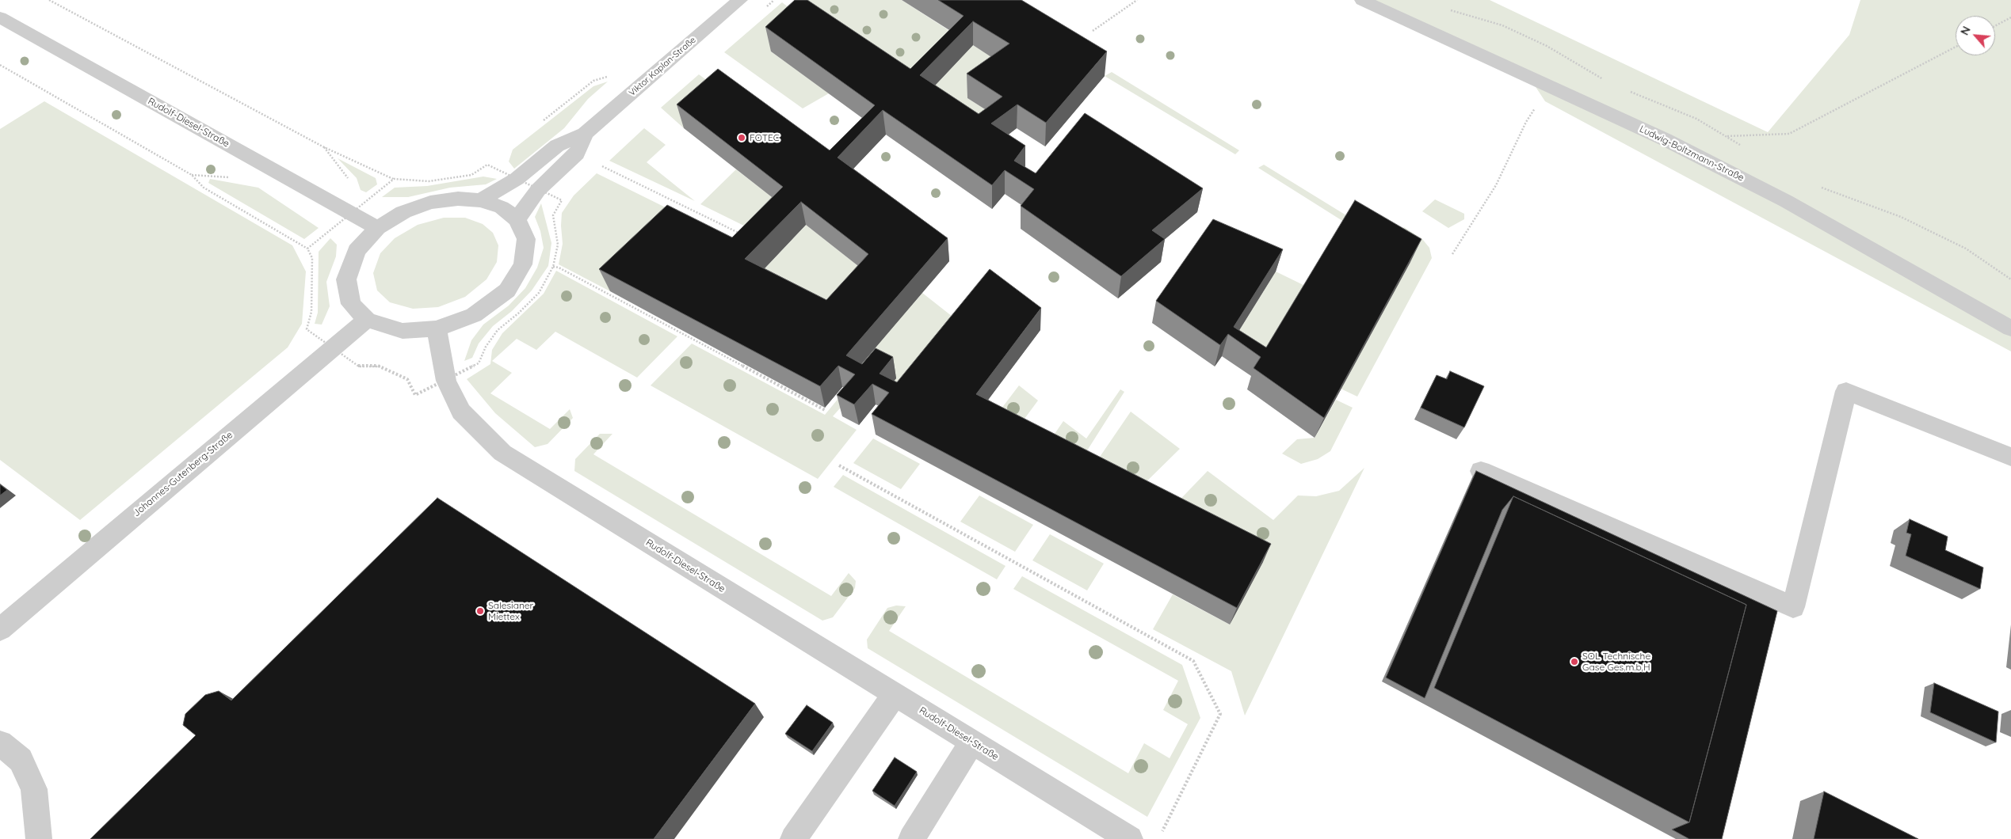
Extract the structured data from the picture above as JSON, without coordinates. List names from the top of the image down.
{
  "streets": {
    "street": [
      "Viktor Kaplan-Straße",
      "Rudolf-Diesel-Straße",
      "Ludwig-Boltzmann-Straße",
      "Johannes-Gutenberg-Straße"
    ]
  },
  "places": ["FOTEC", "Salesianer Miettex", "SOL Technische Gase Ges.m.b.H"],
  "north": "top left"
}
